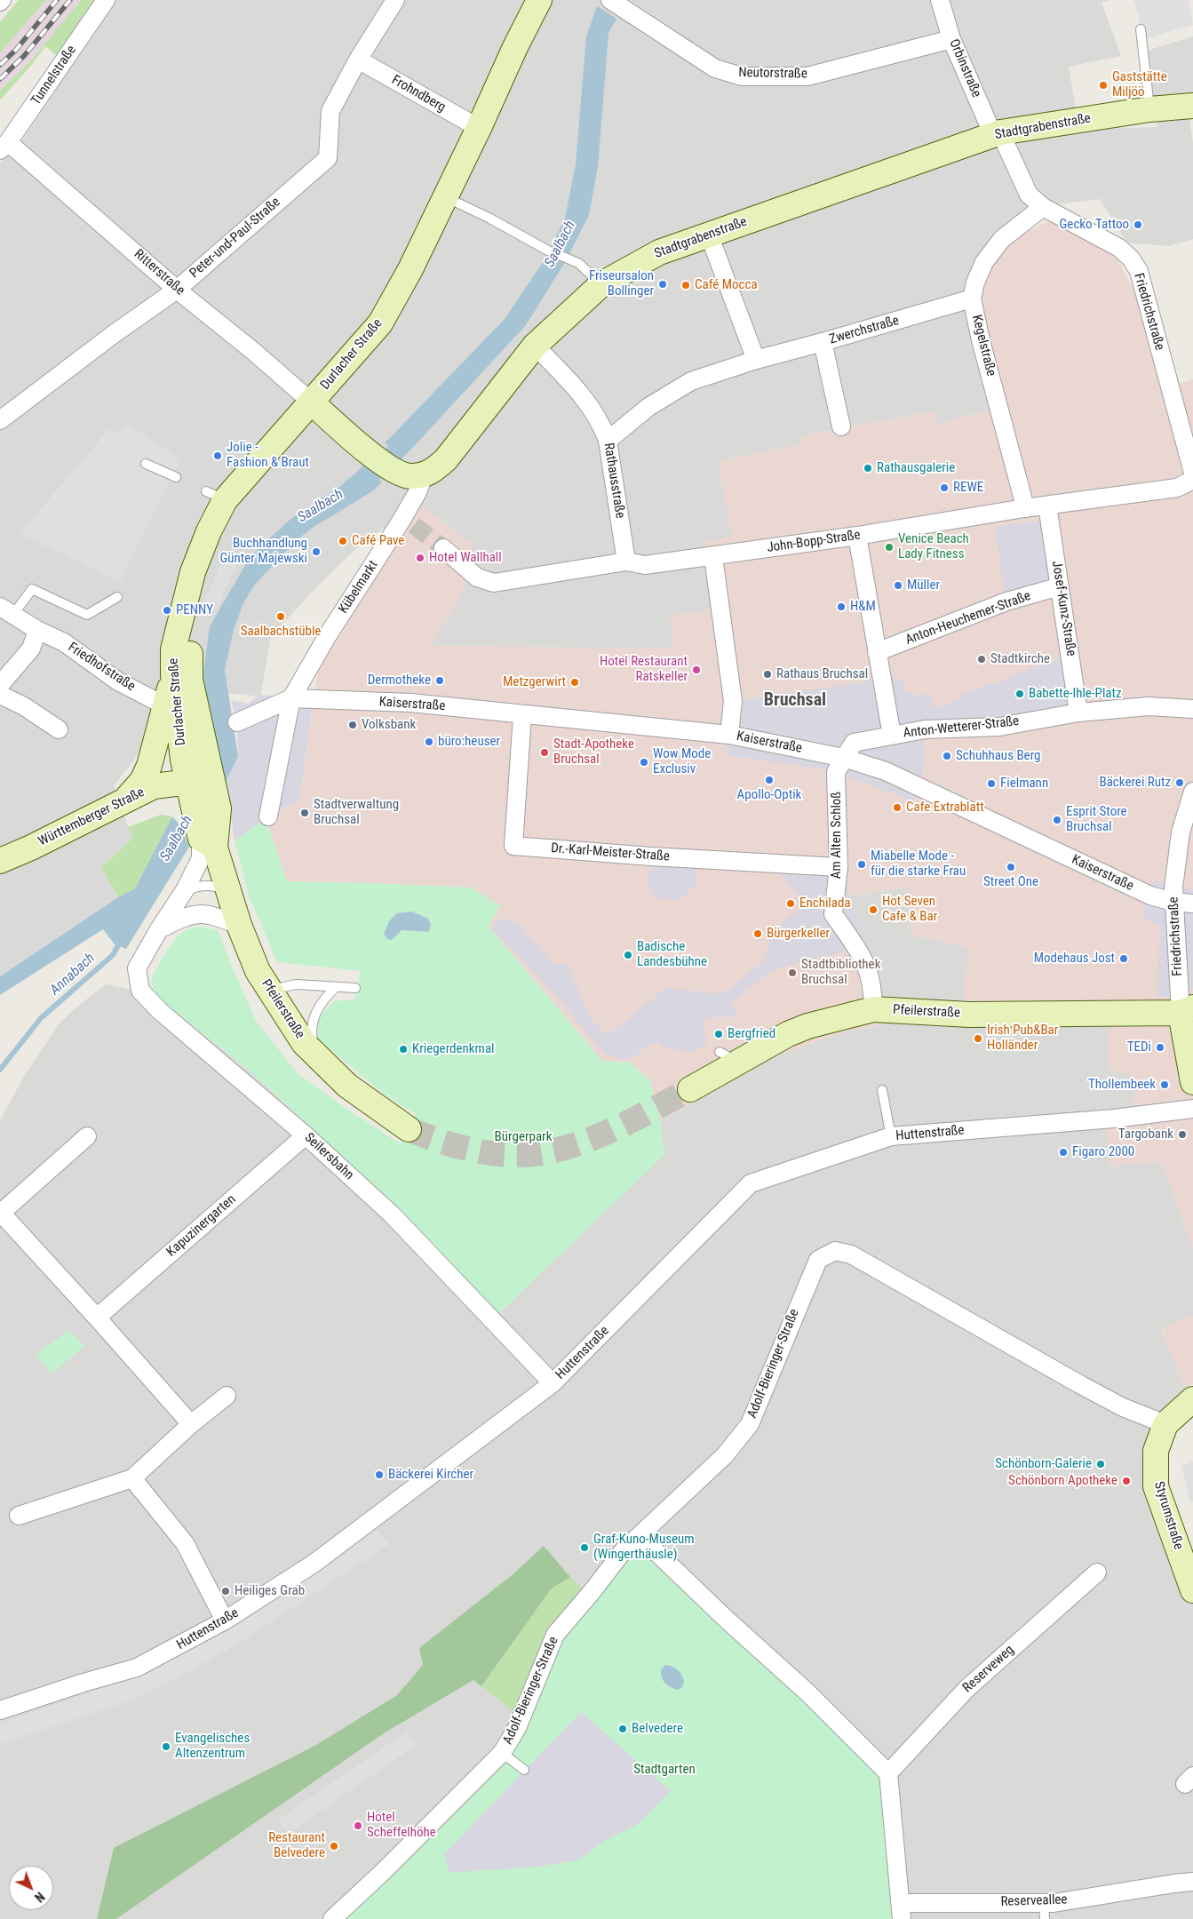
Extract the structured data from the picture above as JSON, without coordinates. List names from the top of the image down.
{
  "streets": {
    "main road": [
      "Stadtgrabenstraße",
      "Friedrichstraße",
      "Durlacher Straße",
      "Württemberger Straße",
      "Pfeilerstraße",
      "Styrumstraße"
    ],
    "street": [
      "Orbinstraße",
      "Neutorstraße",
      "Tunnelstraße",
      "Frohndberg",
      "Peter-und-Paul-Straße",
      "Ritterstraße",
      "Zwerchstraße",
      "Kegelstraße",
      "Rathausstraße",
      "John-Bopp-Straße",
      "Kübelmarkt",
      "Josef-Kunz-Straße",
      "Anton-Heuchemer-Straße",
      "Friedhofstraße",
      "Kaiserstraße",
      "Anton-Wetterer-Straße",
      "Am Alten Schloß",
      "Dr.-Karl-Meister-Straße",
      "Huttenstraße",
      "Seilersbahn",
      "Kapuzinergarten",
      "Adolf-Bieringer-Straße",
      "Reserveweg",
      "Reserveallee"
    ]
  },
  "crossings": [
    ["Orbinstraße", "Neutorstraße"],
    ["Orbinstraße", "Stadtgrabenstraße"],
    ["Orbinstraße", "Friedrichstraße"],
    ["Tunnelstraße", "Ritterstraße"],
    ["Frohndberg", "Peter-und-Paul-Straße"],
    ["Frohndberg", "Durlacher Straße"],
    ["Stadtgrabenstraße", "Friedrichstraße"],
    ["Stadtgrabenstraße", "Rathausstraße"],
    ["Stadtgrabenstraße", "Kübelmarkt"],
    ["Peter-und-Paul-Straße", "Ritterstraße"],
    ["Ritterstraße", "Durlacher Straße"],
    ["Friedrichstraße", "Kegelstraße"],
    ["Friedrichstraße", "Kaiserstraße"],
    ["Friedrichstraße", "Pfeilerstraße"],
    ["Zwerchstraße", "Kegelstraße"],
    ["Zwerchstraße", "Rathausstraße"],
    ["Kegelstraße", "John-Bopp-Straße"],
    ["Durlacher Straße", "Württemberger Straße"],
    ["Durlacher Straße", "Pfeilerstraße"],
    ["Rathausstraße", "John-Bopp-Straße"],
    ["John-Bopp-Straße", "Josef-Kunz-Straße"],
    ["Kübelmarkt", "Kaiserstraße"],
    ["Josef-Kunz-Straße", "Anton-Heuchemer-Straße"],
    ["Josef-Kunz-Straße", "Anton-Wetterer-Straße"],
    ["Kaiserstraße", "Anton-Wetterer-Straße"],
    ["Kaiserstraße", "Am Alten Schloß"],
    ["Kaiserstraße", "Dr.-Karl-Meister-Straße"],
    ["Anton-Wetterer-Straße", "Am Alten Schloß"],
    ["Württemberger Straße", "Pfeilerstraße"],
    ["Am Alten Schloß", "Dr.-Karl-Meister-Straße"],
    ["Am Alten Schloß", "Pfeilerstraße"],
    ["Pfeilerstraße", "Seilersbahn"],
    ["Huttenstraße", "Seilersbahn"],
    ["Seilersbahn", "Kapuzinergarten"],
    ["Adolf-Bieringer-Straße", "Styrumstraße"]
  ],
  "districts": ["Bruchsal"],
  "water": ["Saalbach", "Annabach"],
  "parks": ["Bürgerpark", "Stadtgarten"],
  "places": [
    "Gaststätte Miljöö",
    "Gecko Tattoo",
    "Friseursalon Bollinger",
    "Café Mocca",
    "Jolie - Fashion & Braut",
    "Rathausgalerie",
    "REWE",
    "Café Pave",
    "Venice Beach Lady Fitness",
    "Buchhandlung Günter Majewski",
    "Hotel Wallhall",
    "Müller",
    "H&M",
    "PENNY",
    "Saalbachstüble",
    "Stadtkirche",
    "Hotel Restaurant Ratskeller",
    "Rathaus Bruchsal",
    "Dermotheke",
    "Metzgerwirt",
    "Babette-Ihle-Platz",
    "Volksbank",
    "büro:heuser",
    "Stadt-Apotheke Bruchsal",
    "Schuhhaus Berg",
    "Wow Mode Exclusiv",
    "Apollo-Optik",
    "Bäckerei Rutz",
    "Fielmann",
    "Cafe Extrablatt",
    "Stadtverwaltung Bruchsal",
    "Esprit Store Bruchsal",
    "Miabelle Mode - für die starke Frau",
    "Street One",
    "Enchilada",
    "Hot Seven Cafe & Bar",
    "Bürgerkeller",
    "Badische Landesbühne",
    "Modehaus Jost",
    "Stadtbibliothek Bruchsal",
    "Bergfried",
    "Irish Pub&Bar Holländer",
    "TEDi",
    "Kriegerdenkmal",
    "Thollembeek",
    "Targobank",
    "Figaro 2000",
    "Schönborn-Galerie",
    "Bäckerei Kircher",
    "Schönborn Apotheke",
    "Graf-Kuno-Museum (Wingerthäusle)",
    "Heiliges Grab",
    "Belvedere",
    "Evangelisches Altenzentrum",
    "Hotel Scheffelhöhe",
    "Restaurant Belvedere"
  ],
  "north": "bottom right"
}
